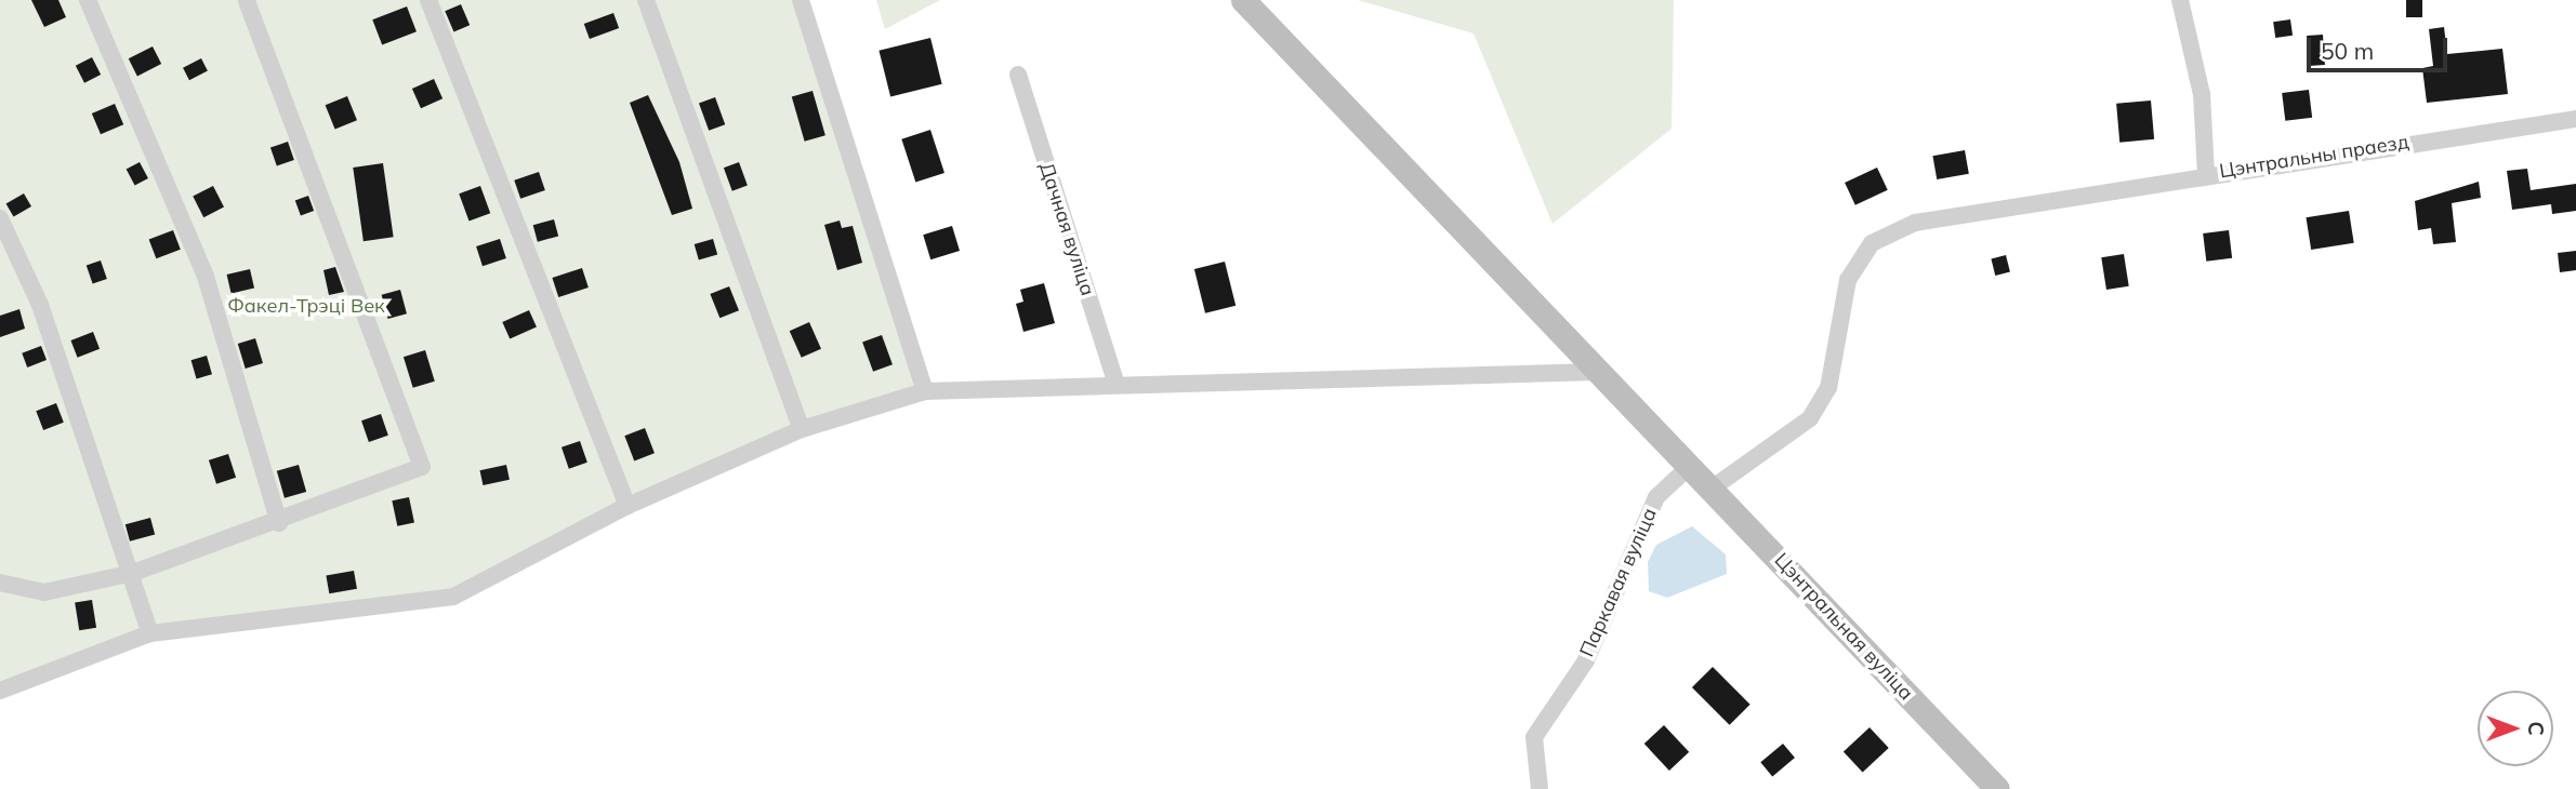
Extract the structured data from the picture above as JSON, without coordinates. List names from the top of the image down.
{
  "streets": {
    "street": [
      "Цэнтральны праезд",
      "Дачная вуліца",
      "Паркавая вуліца",
      "Цэнтральная вуліца"
    ]
  },
  "crossings": [
    ["Цэнтральны праезд", "Цэнтральная вуліца"],
    ["Паркавая вуліца", "Цэнтральная вуліца"]
  ],
  "parks": ["Факел-Трэці Век"],
  "scale_bar": "50 m",
  "north": "right"
}
